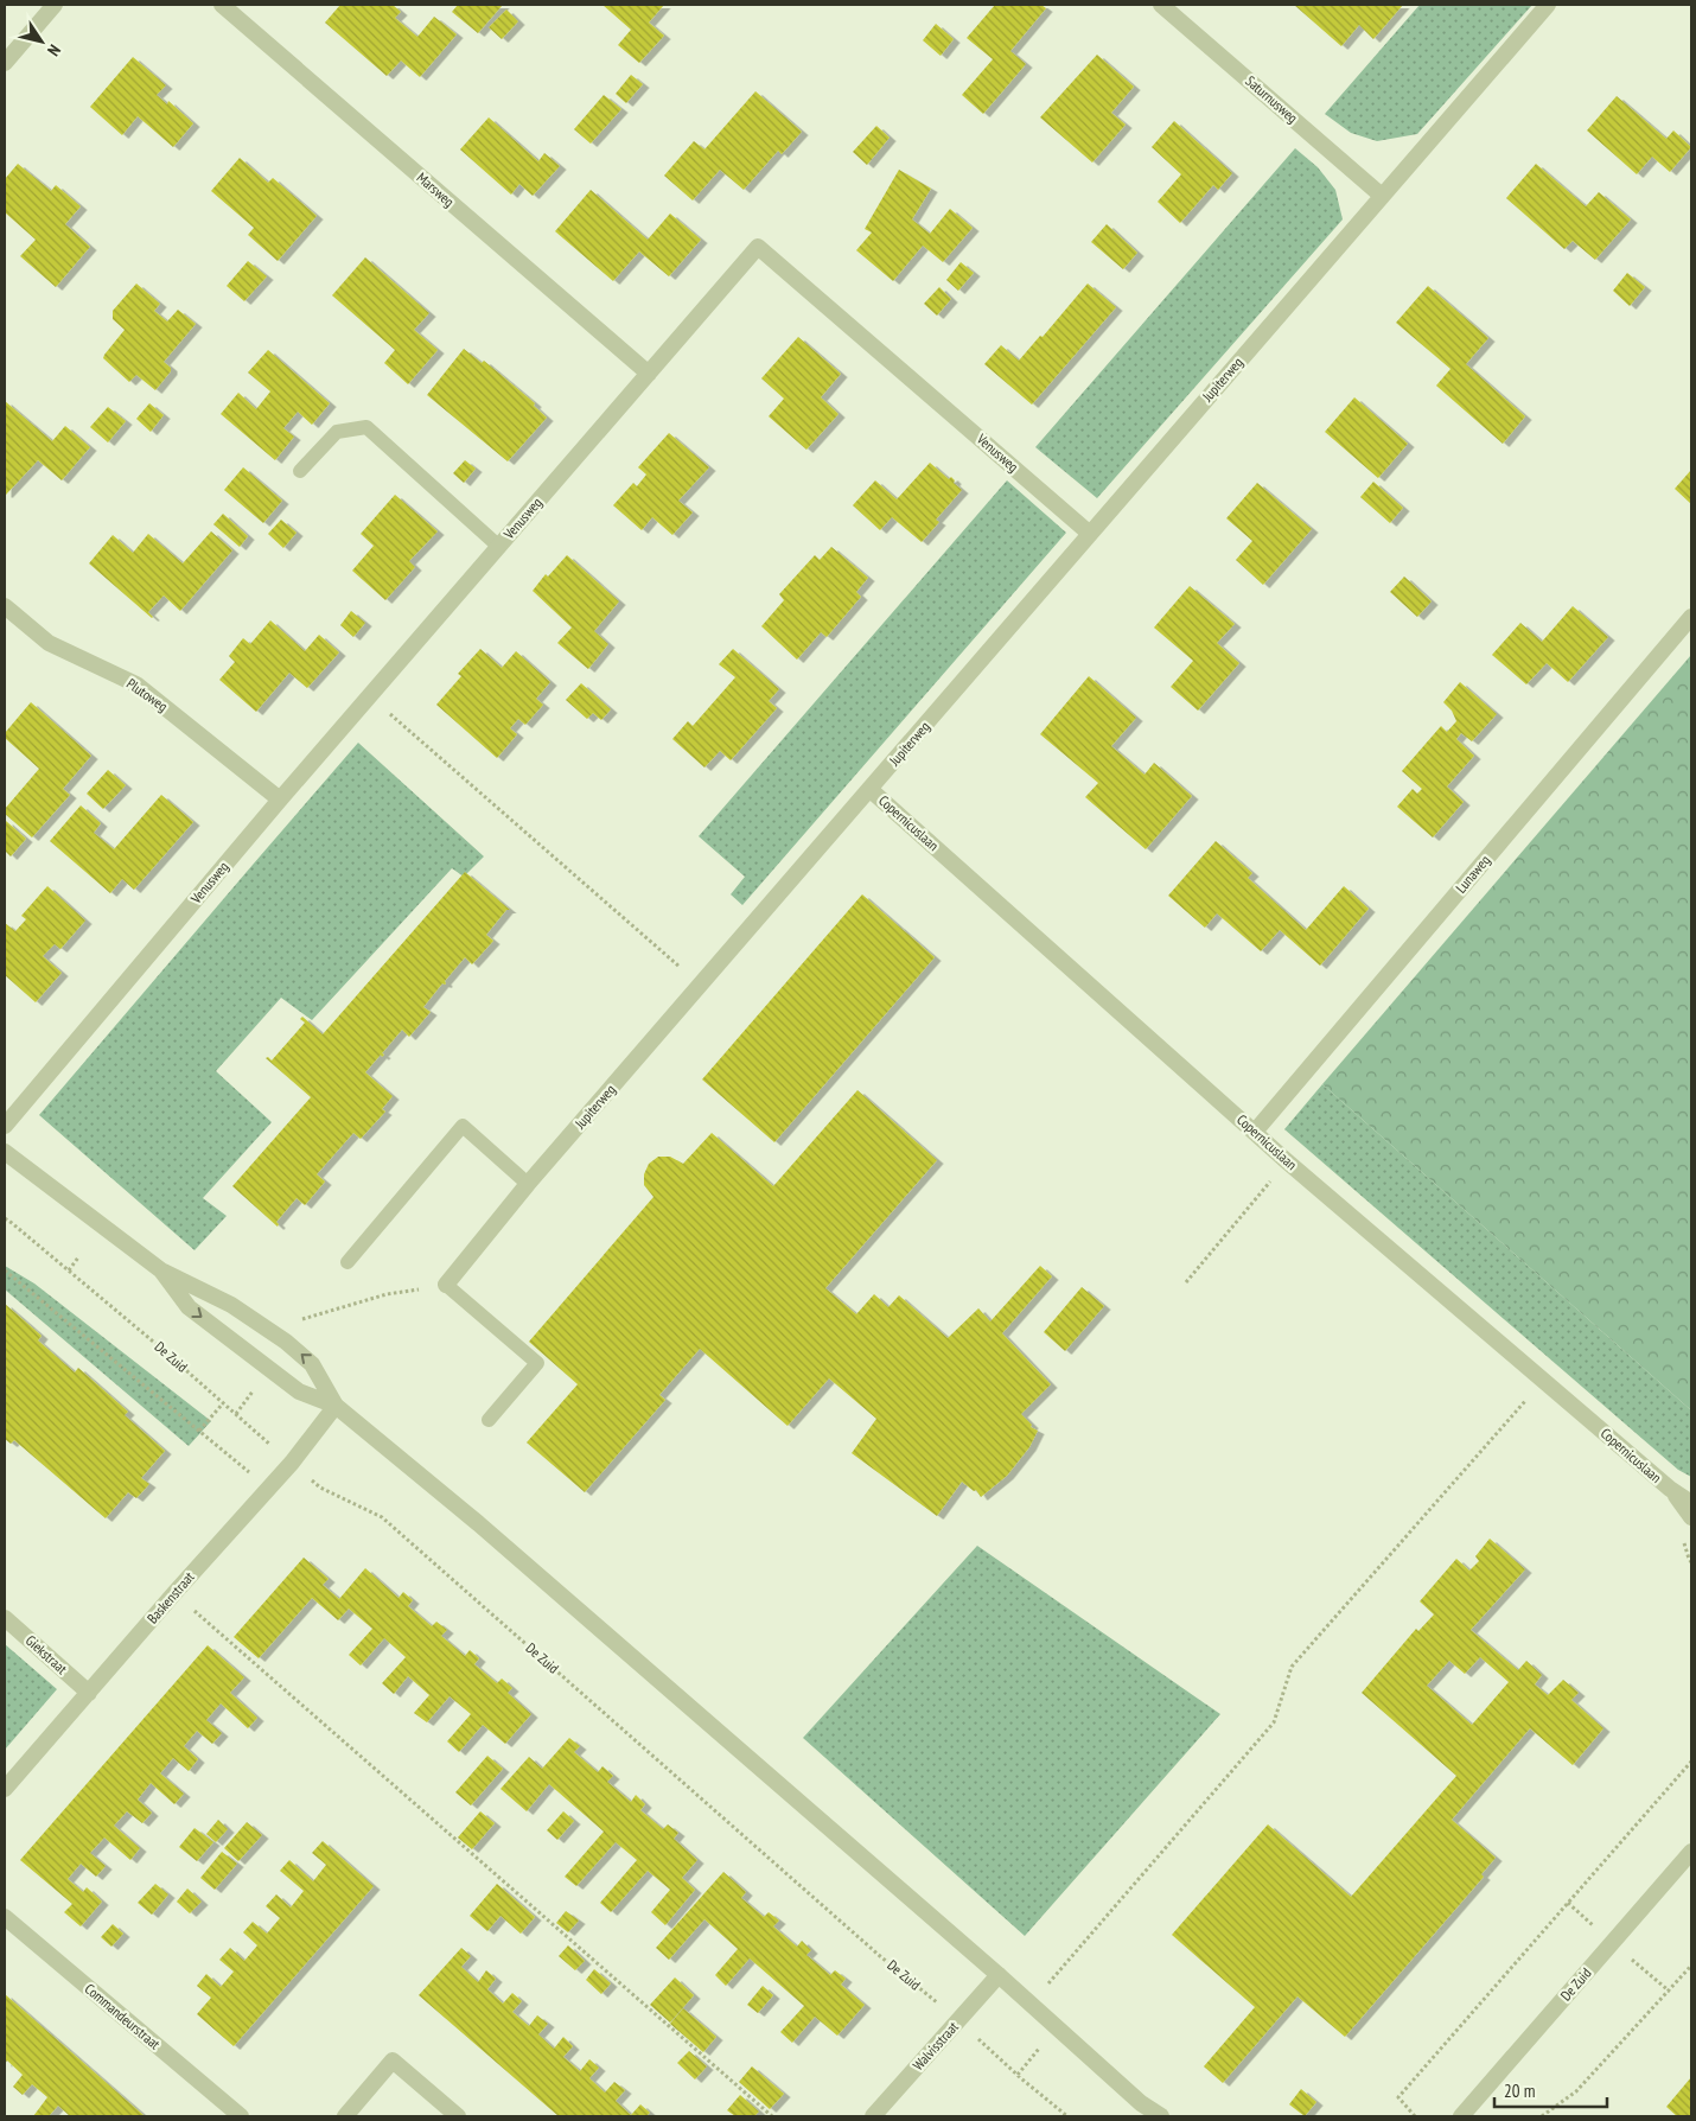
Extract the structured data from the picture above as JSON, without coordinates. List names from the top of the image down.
{
  "streets": {
    "street": [
      "Saturnusweg",
      "Marsweg",
      "Jupiterweg",
      "Venusweg",
      "Plutoweg",
      "Copernicuslaan",
      "Lunaweg",
      "De Zuid",
      "Baskenstraat",
      "Giekstraat",
      "Commandeurstraat",
      "Walvisstraat"
    ]
  },
  "crossings": [
    ["Saturnusweg", "Jupiterweg"],
    ["Marsweg", "Venusweg"],
    ["Jupiterweg", "Venusweg"],
    ["Jupiterweg", "Copernicuslaan"],
    ["Venusweg", "Plutoweg"],
    ["Copernicuslaan", "Lunaweg"],
    ["De Zuid", "Baskenstraat"],
    ["De Zuid", "Walvisstraat"],
    ["Baskenstraat", "Giekstraat"]
  ],
  "scale_bar": "20 m",
  "north": "bottom right"
}
